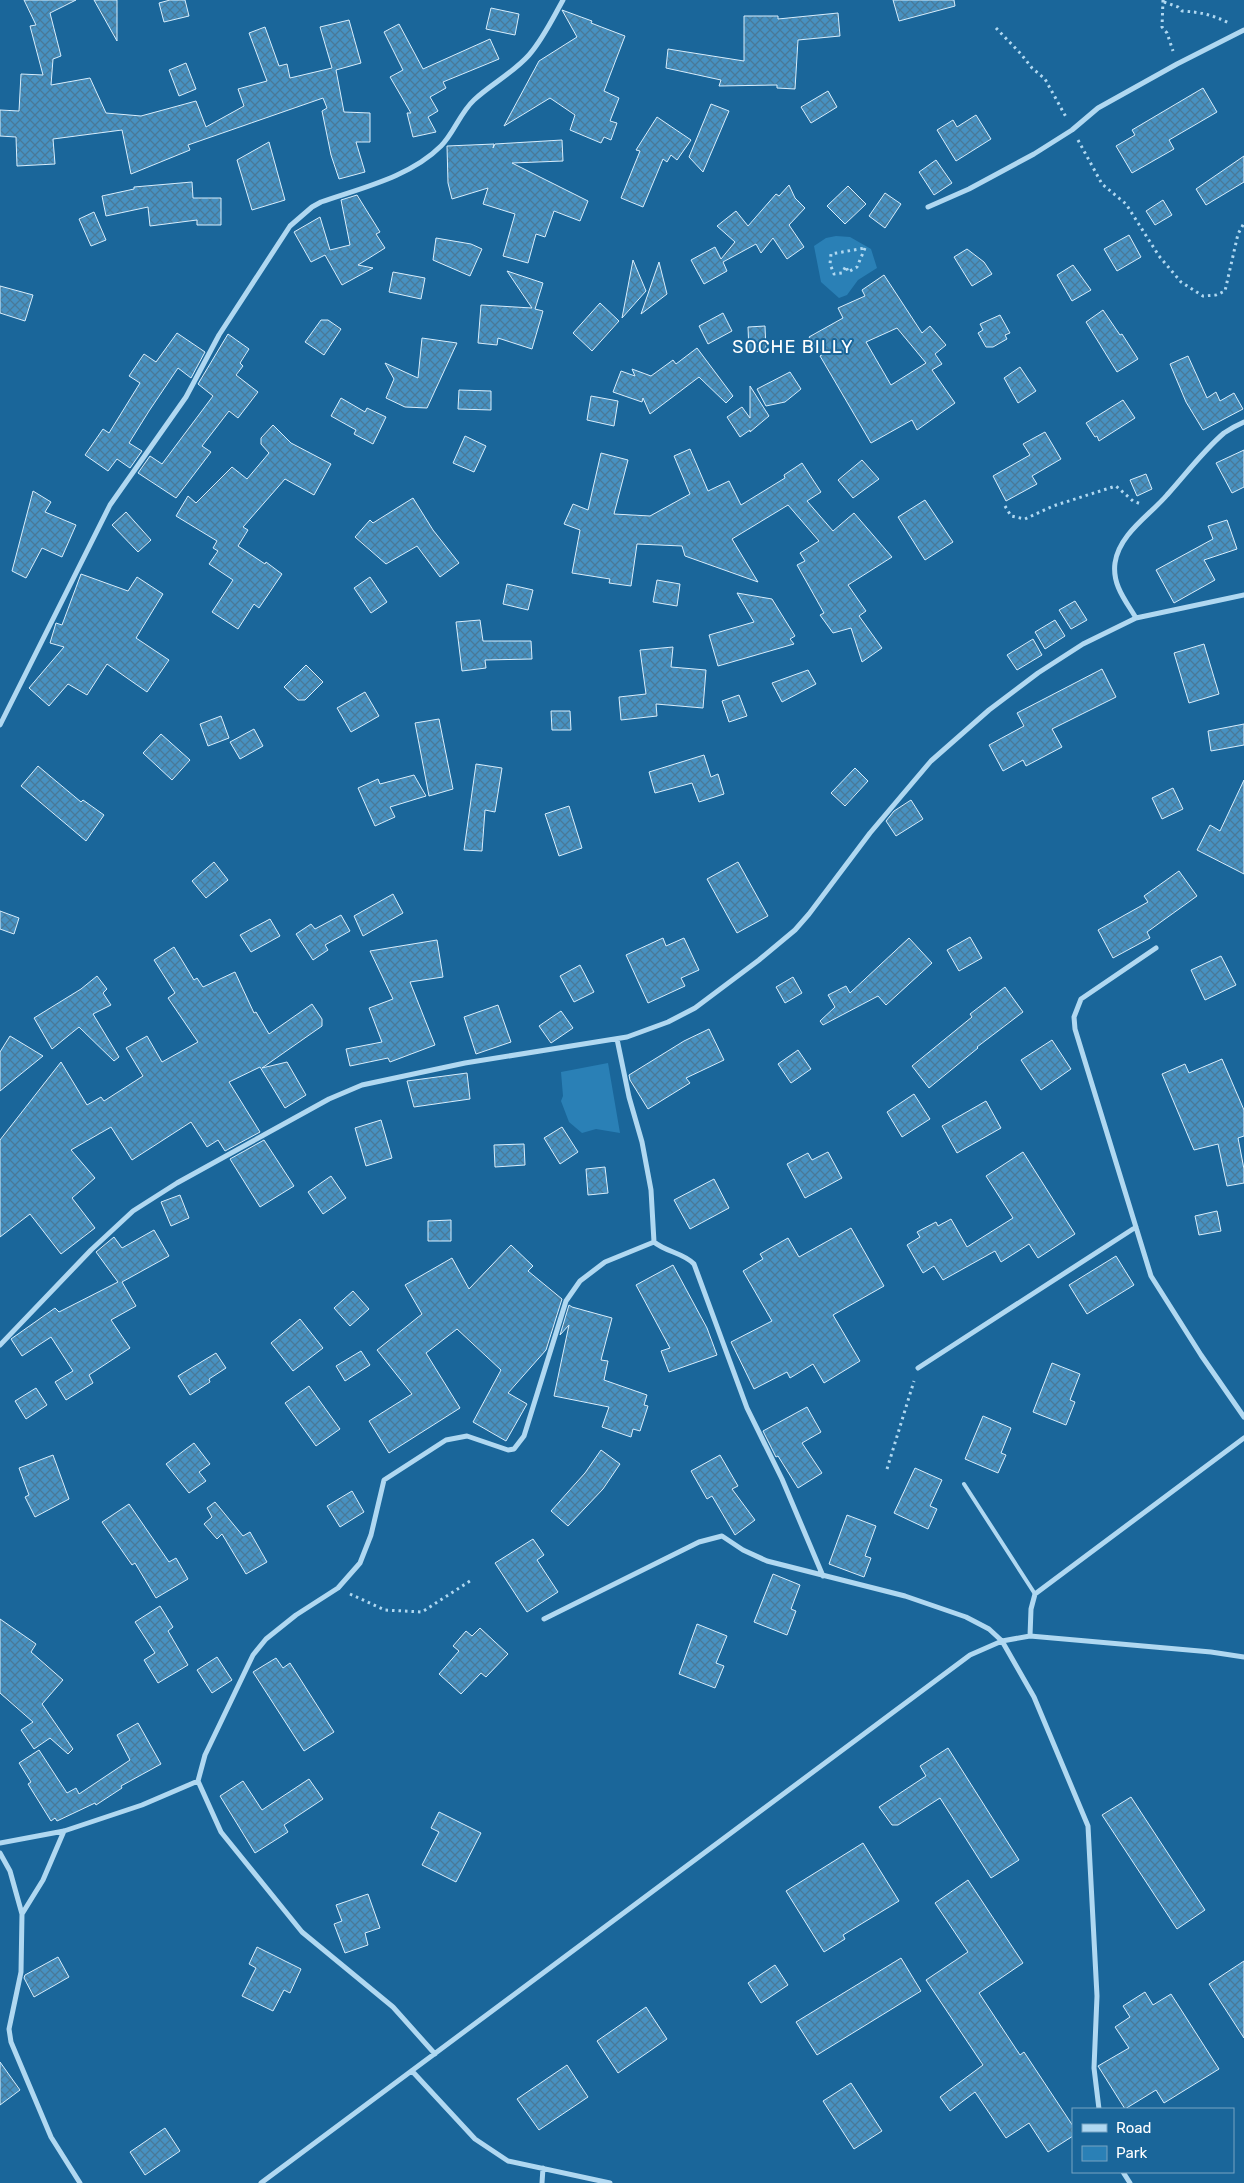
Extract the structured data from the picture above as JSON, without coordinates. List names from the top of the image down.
{
  "districts": ["SOCHE BILLY"],
  "legend": ["Road", "Park"]
}
